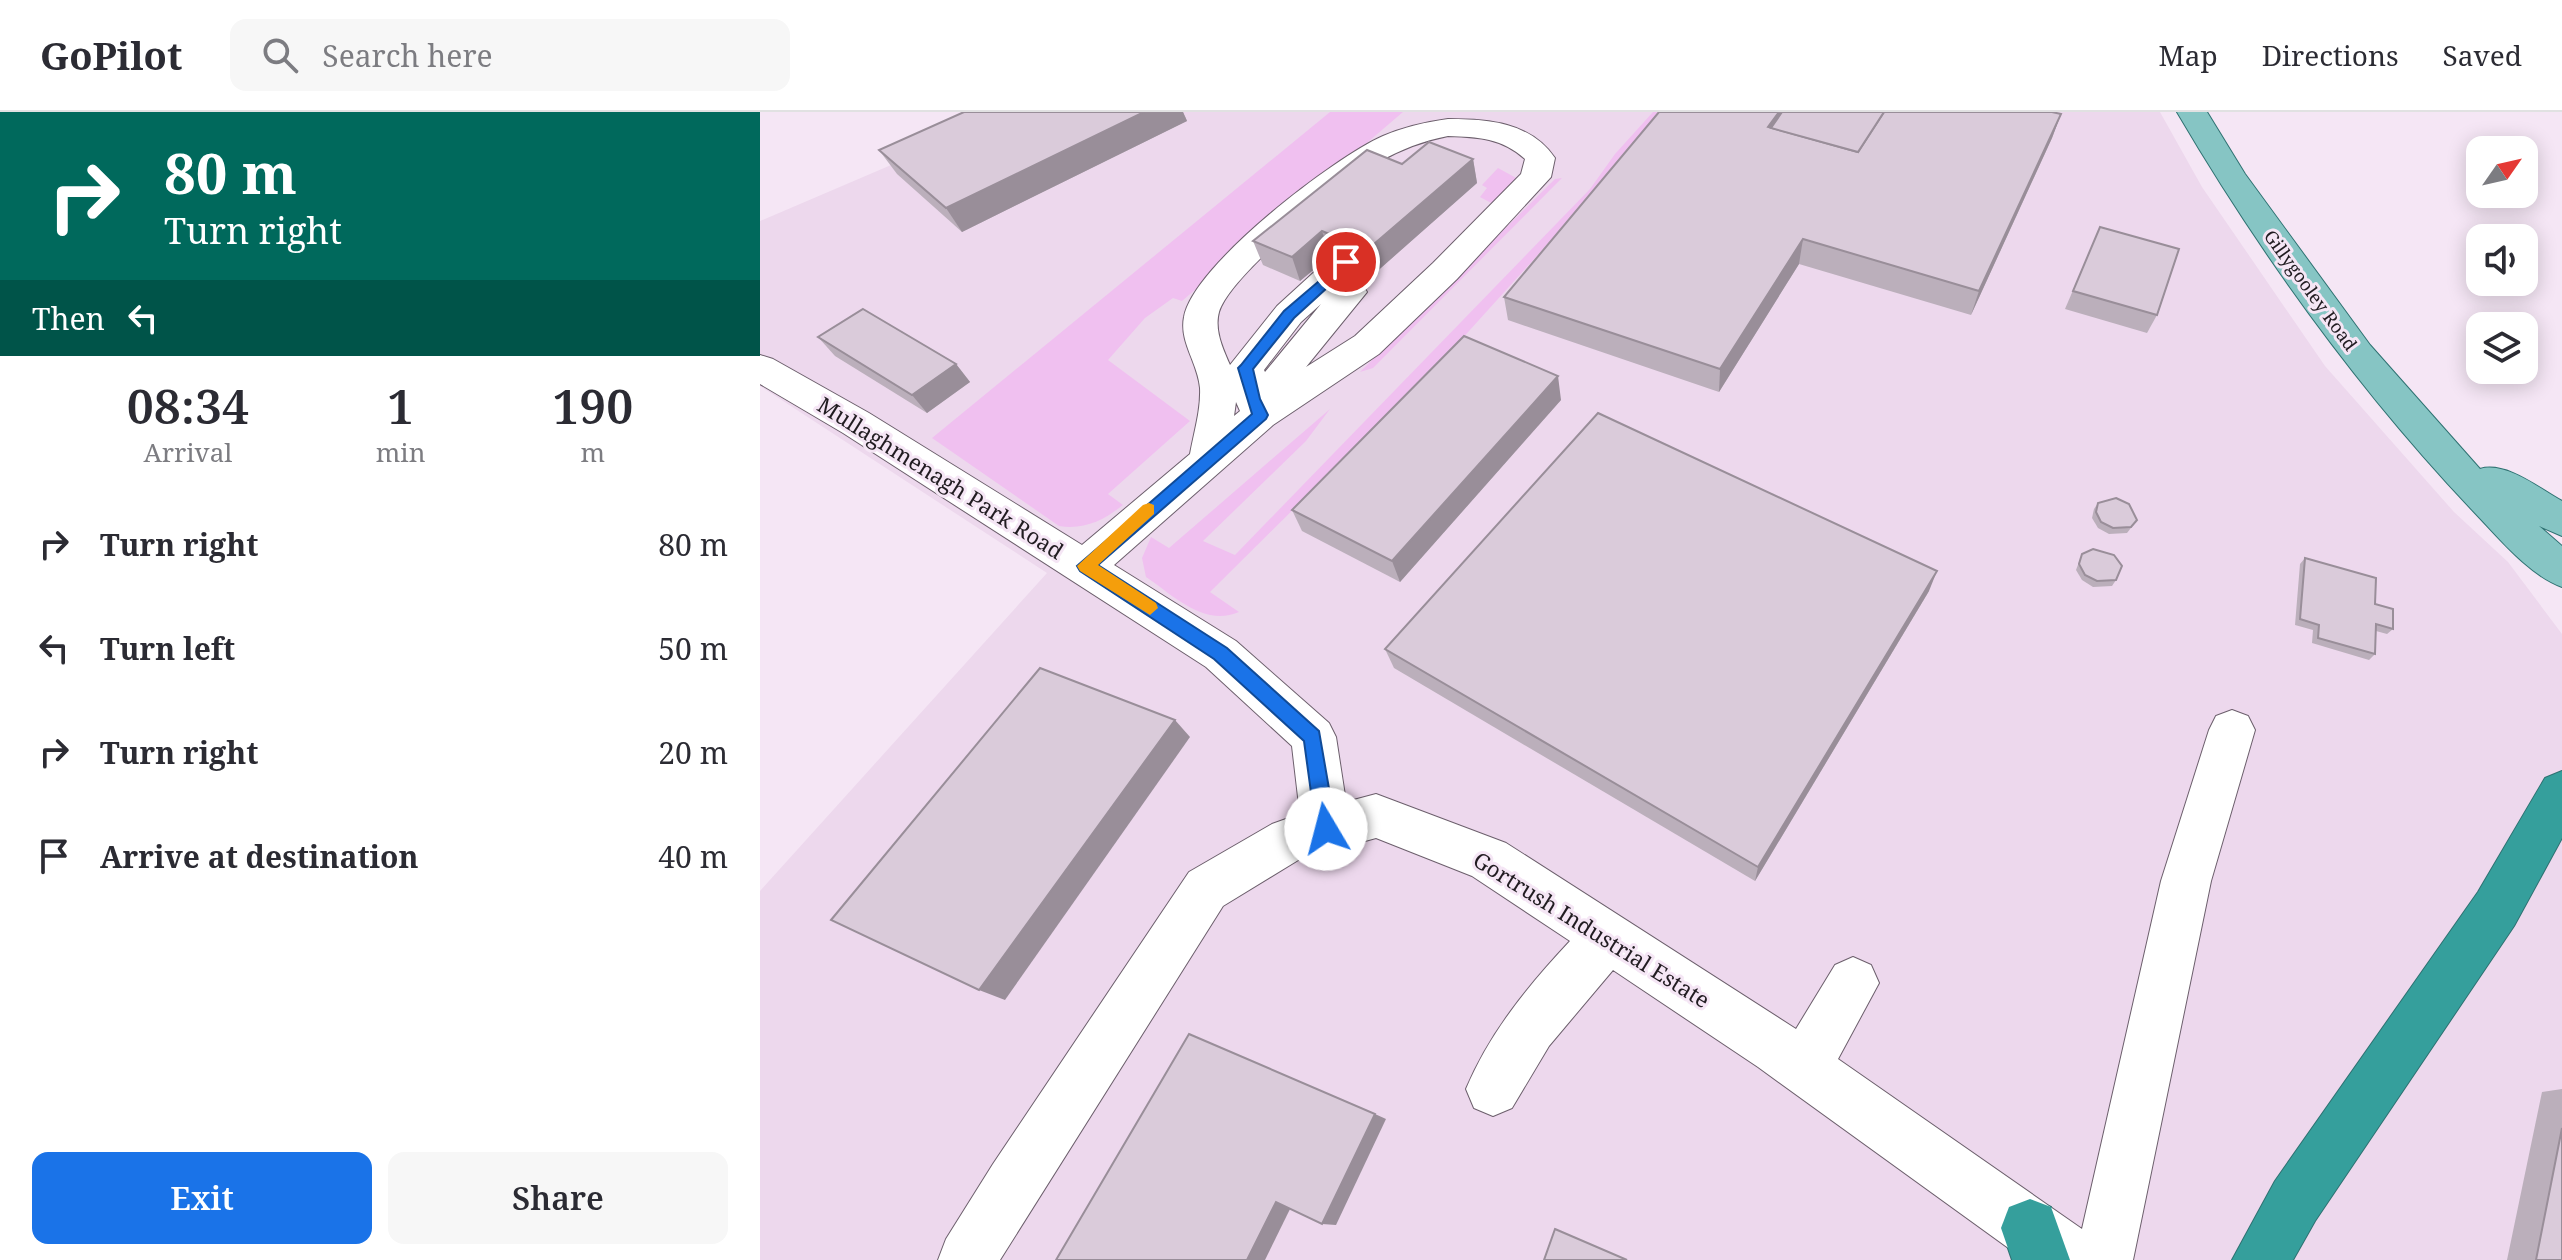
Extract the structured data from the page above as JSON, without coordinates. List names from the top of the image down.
{
  "streets": {
    "main road": ["Gillygooley Road"],
    "street": ["Mullaghmenagh Park Road", "Gortrush Industrial Estate"]
  },
  "crossings": [
    ["Mullaghmenagh Park Road", "Gortrush Industrial Estate"]
  ],
  "north": "top right",
  "page": {
    "header": "GoPilot",
    "search": "Search here",
    "nav": ["Map", "Directions", "Saved"],
    "turn": ["80 m", "Turn right"],
    "then": "Then",
    "eta": [
      "08:34",
      "Arrival",
      "1",
      "min",
      "190",
      "m"
    ],
    "list": [
      {
        "name": "Turn right",
        "value": "80 m"
      },
      {
        "name": "Turn left",
        "value": "50 m"
      },
      {
        "name": "Turn right",
        "value": "20 m"
      },
      {
        "name": "Arrive at destination",
        "value": "40 m"
      }
    ],
    "buttons": ["Exit", "Share"]
  }
}
